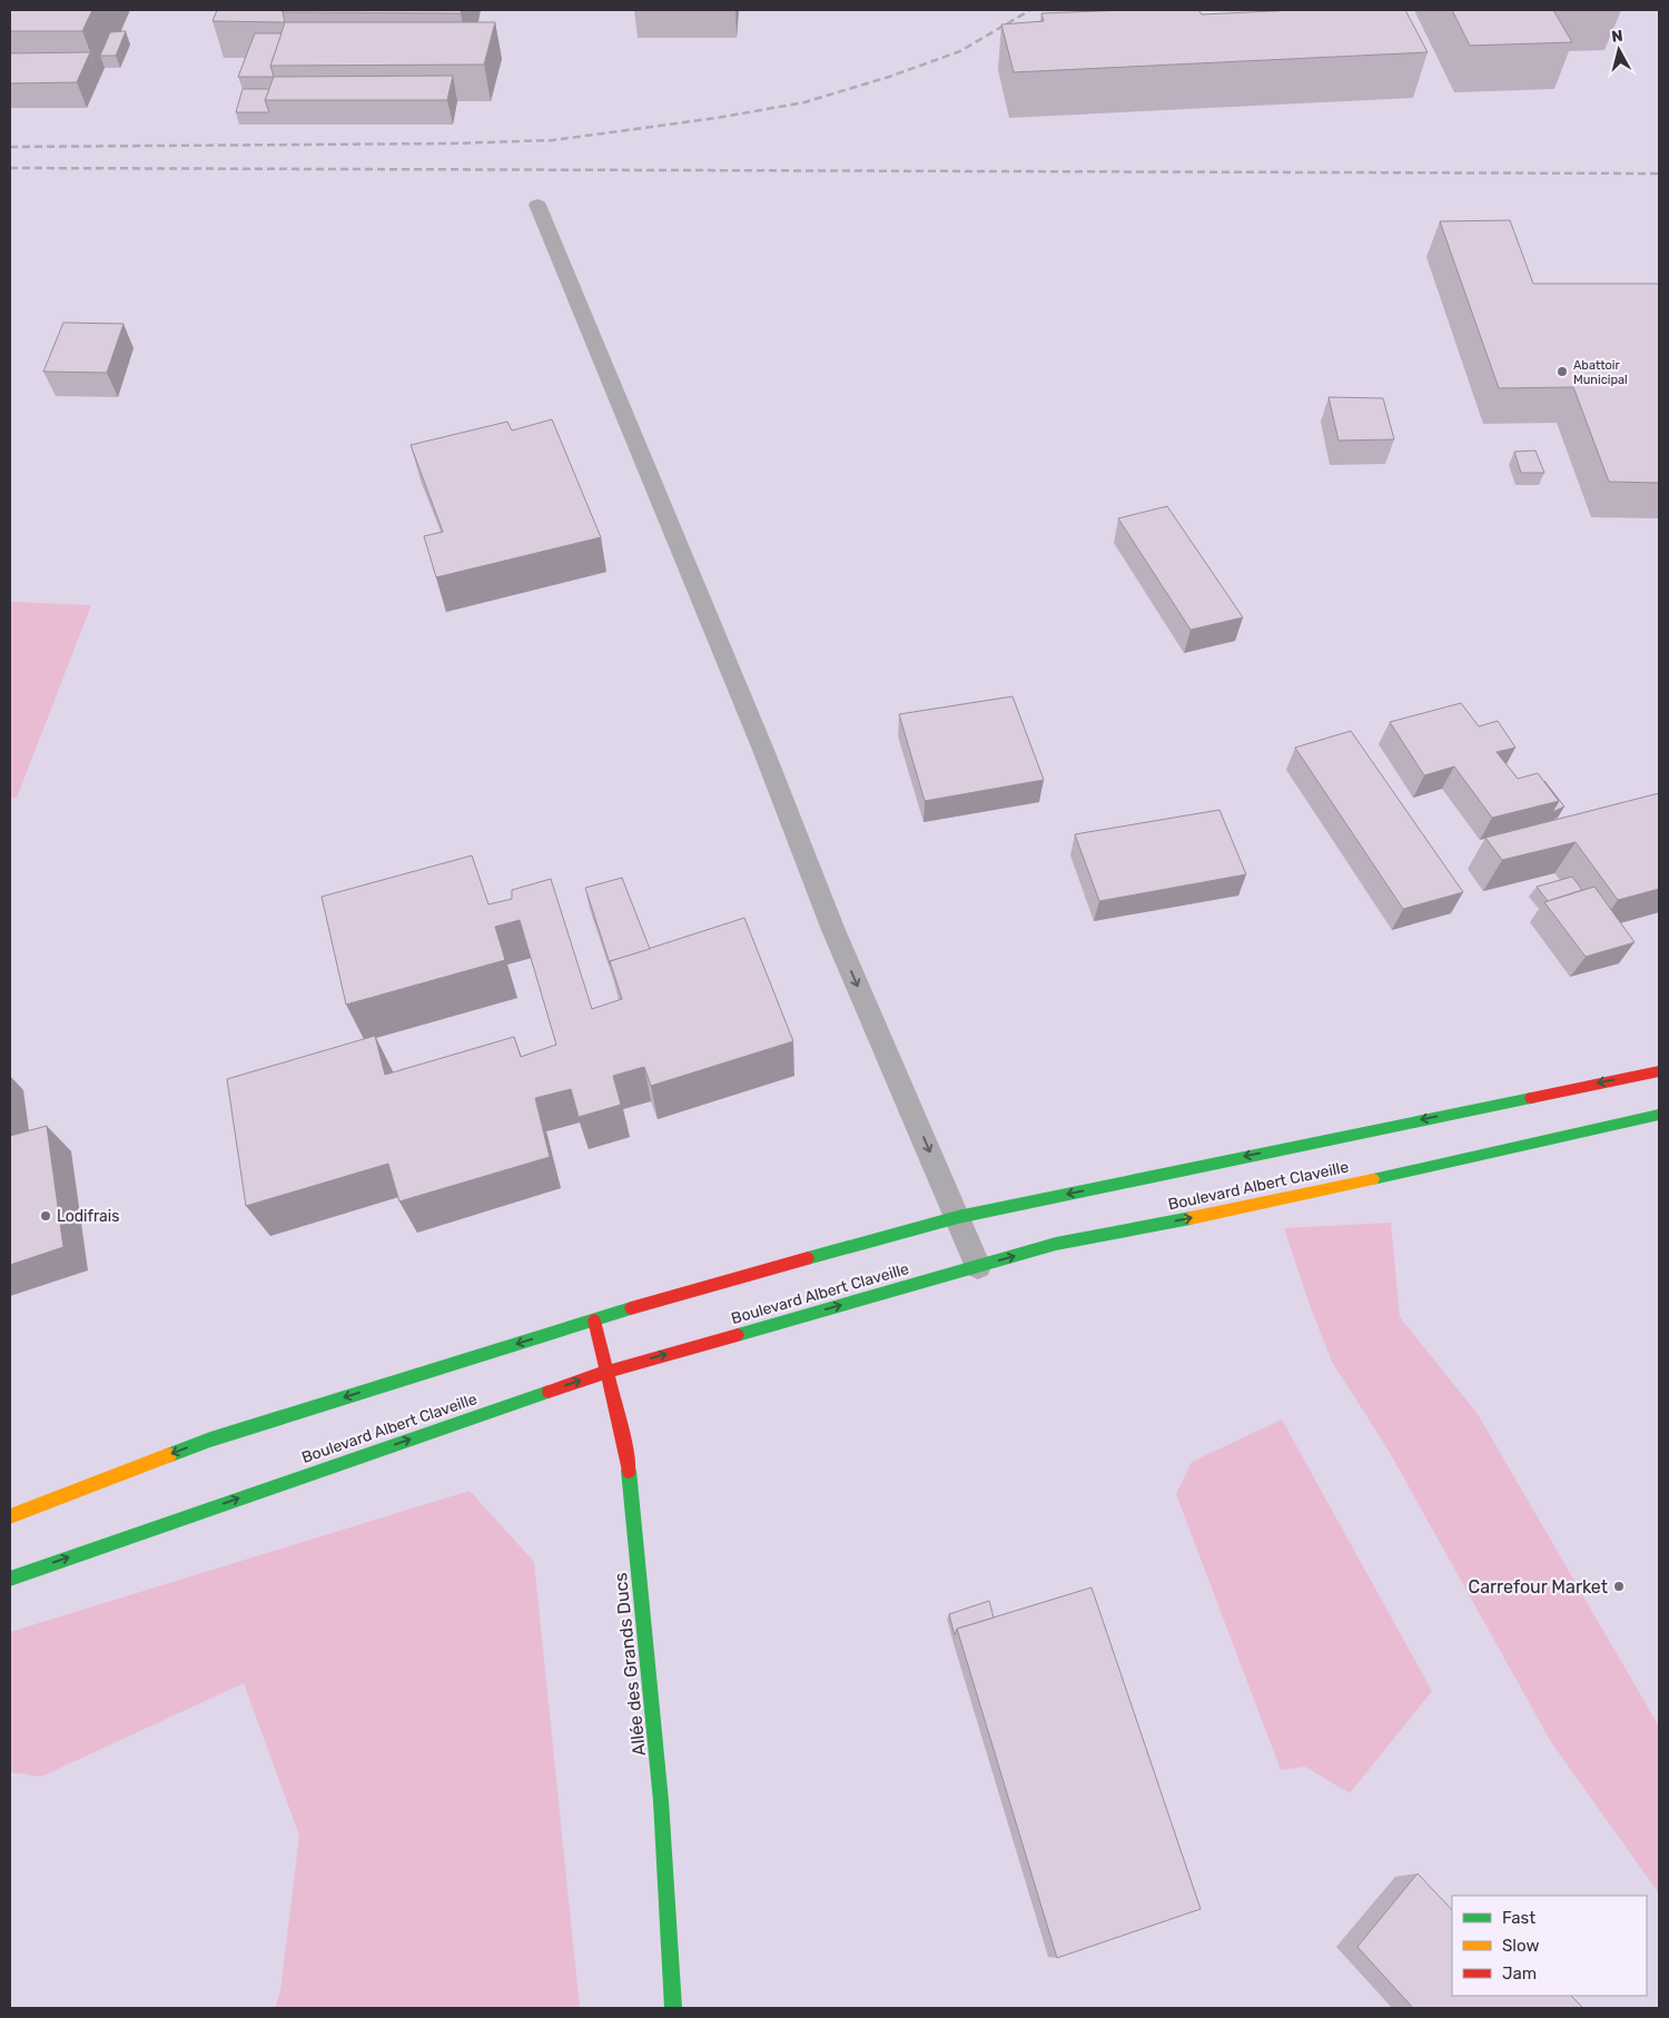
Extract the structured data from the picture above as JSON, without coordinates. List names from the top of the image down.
{
  "streets": {
    "main road": ["Boulevard Albert Claveille", "Allée des Grands Ducs"]
  },
  "crossings": [
    ["Boulevard Albert Claveille", "Allée des Grands Ducs"]
  ],
  "places": ["Abattoir Municipal", "Lodifrais", "Carrefour Market"],
  "legend": ["Fast", "Slow", "Jam"],
  "north": "top"
}
